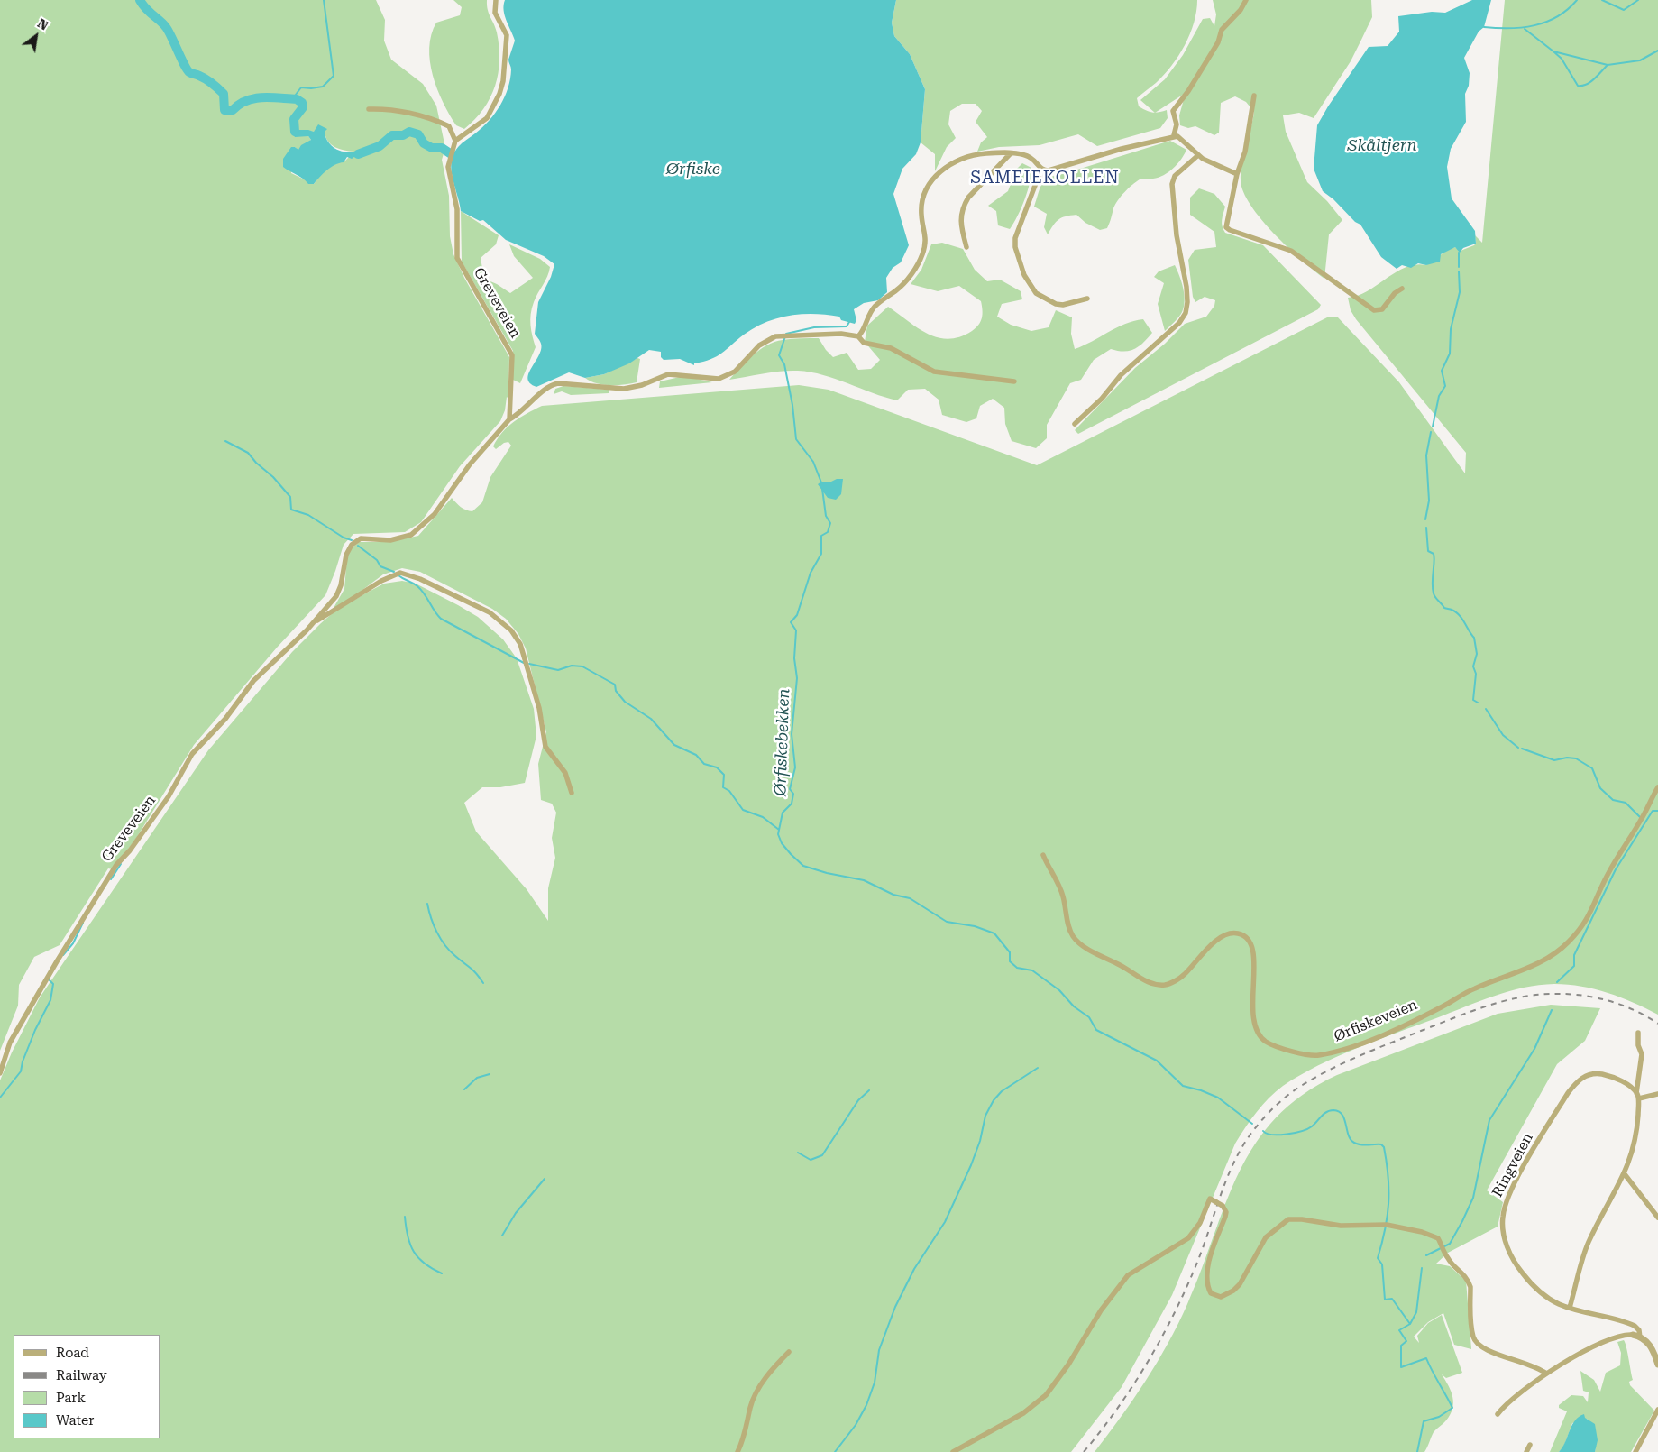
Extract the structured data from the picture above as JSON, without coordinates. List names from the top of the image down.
{
  "streets": {
    "street": ["Greveveien", "Ørfiskeveien", "Ringveien"]
  },
  "districts": ["SAMEIEKOLLEN"],
  "water": ["Skåltjern", "Ørfiske", "Ørfiskebekken"],
  "legend": [
    "Road",
    "Railway",
    "Park",
    "Water"
  ],
  "north": "top right"
}
